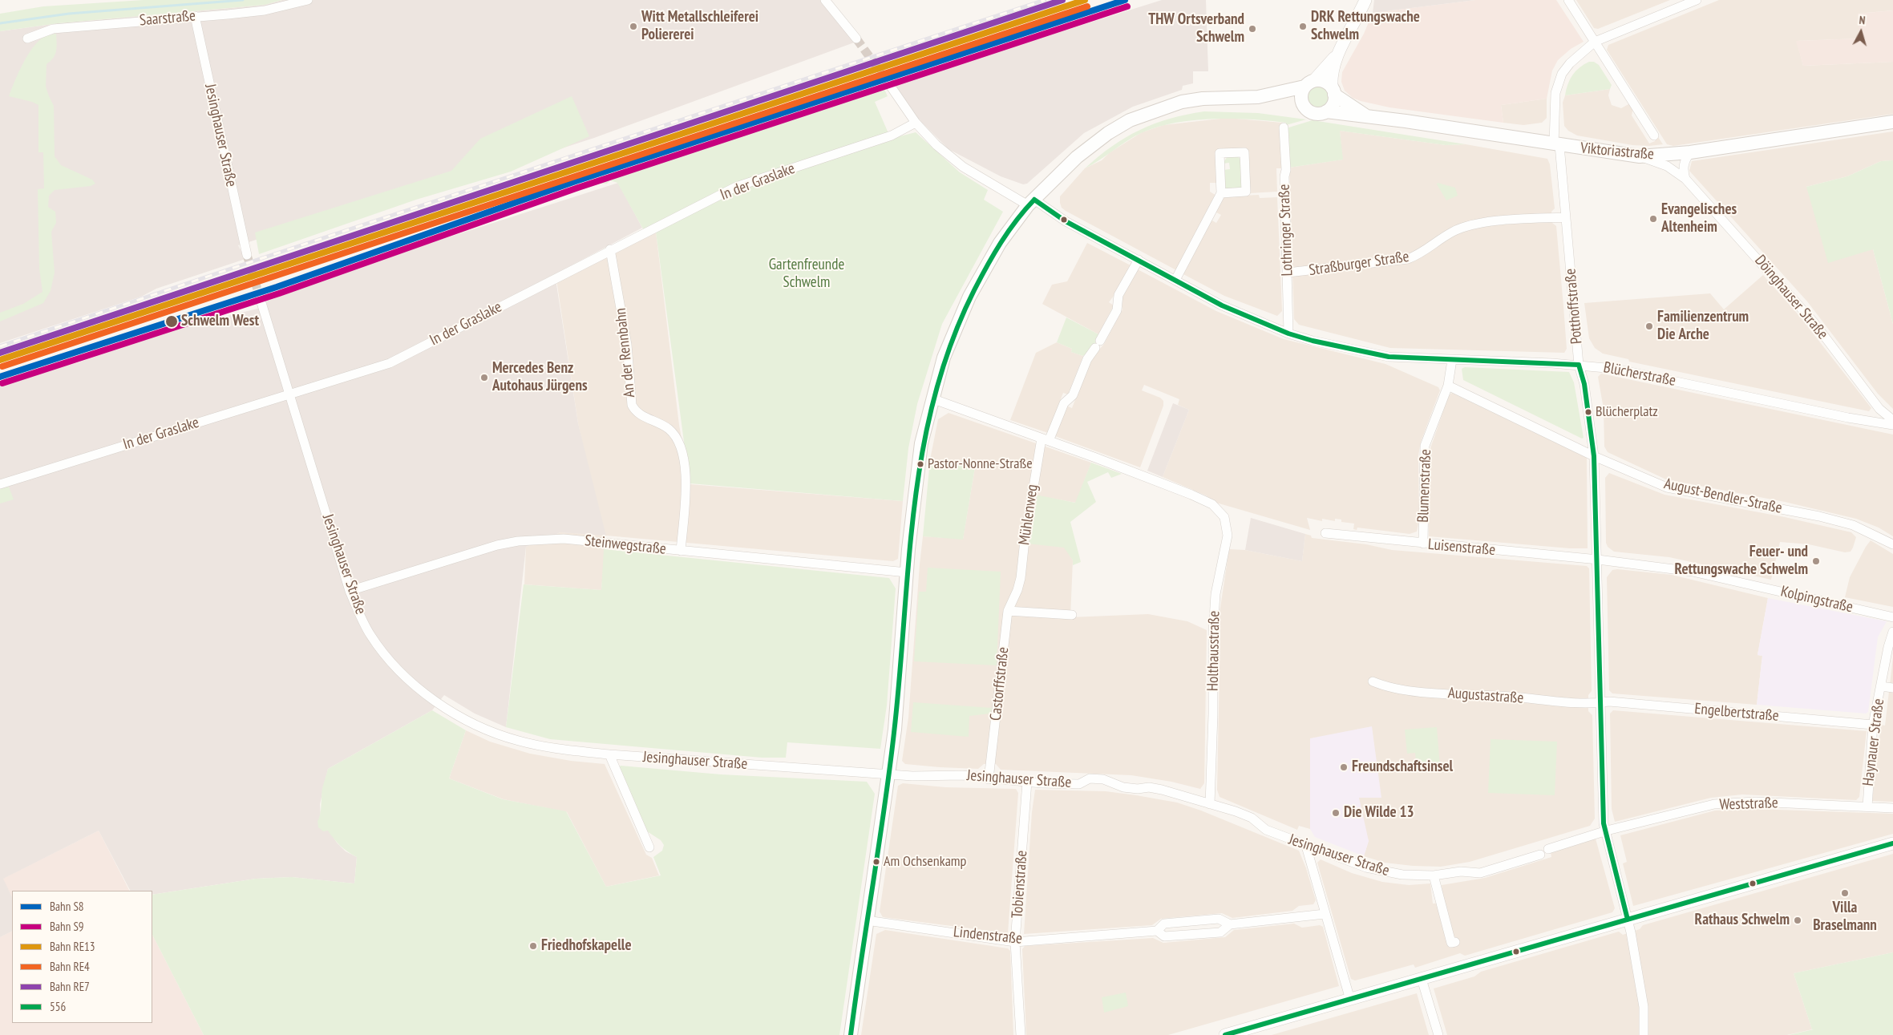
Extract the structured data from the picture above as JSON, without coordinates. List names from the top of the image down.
{
  "streets": {
    "main road": ["Viktoriastraße"],
    "street": [
      "Saarstraße",
      "Jesinghauser Straße",
      "In der Graslake",
      "Lothringer Straße",
      "Straßburger Straße",
      "Döinghauser Straße",
      "Potthoffstraße",
      "An der Rennbahn",
      "Blücherstraße",
      "Blumenstraße",
      "August-Bendler-Straße",
      "Mühlenweg",
      "Steinwegstraße",
      "Luisenstraße",
      "Kolpingstraße",
      "Holthausstraße",
      "Castorffstraße",
      "Augustastraße",
      "Engelbertstraße",
      "Haynauer Straße",
      "Weststraße",
      "Tobienstraße",
      "Lindenstraße"
    ]
  },
  "crossings": [
    ["Saarstraße", "Jesinghauser Straße"],
    ["Jesinghauser Straße", "In der Graslake"],
    ["Jesinghauser Straße", "Steinwegstraße"],
    ["Jesinghauser Straße", "Holthausstraße"],
    ["Jesinghauser Straße", "Castorffstraße"],
    ["Jesinghauser Straße", "Tobienstraße"],
    ["Viktoriastraße", "Döinghauser Straße"],
    ["Viktoriastraße", "Potthoffstraße"],
    ["In der Graslake", "An der Rennbahn"],
    ["In der Graslake", "Blücherstraße"],
    ["Lothringer Straße", "Straßburger Straße"],
    ["Lothringer Straße", "Blücherstraße"],
    ["Straßburger Straße", "Potthoffstraße"],
    ["Potthoffstraße", "Blücherstraße"],
    ["Potthoffstraße", "August-Bendler-Straße"],
    ["Potthoffstraße", "Luisenstraße"],
    ["Potthoffstraße", "Kolpingstraße"],
    ["Potthoffstraße", "Augustastraße"],
    ["Potthoffstraße", "Engelbertstraße"],
    ["Potthoffstraße", "Weststraße"],
    ["An der Rennbahn", "Steinwegstraße"],
    ["Blücherstraße", "Blumenstraße"],
    ["Blumenstraße", "August-Bendler-Straße"],
    ["Blumenstraße", "Luisenstraße"],
    ["Mühlenweg", "Holthausstraße"],
    ["Mühlenweg", "Castorffstraße"],
    ["Luisenstraße", "Kolpingstraße"],
    ["Augustastraße", "Engelbertstraße"],
    ["Engelbertstraße", "Haynauer Straße"],
    ["Haynauer Straße", "Weststraße"],
    ["Tobienstraße", "Lindenstraße"]
  ],
  "parks": ["Gartenfreunde Schwelm"],
  "places": [
    "Witt Metallschleiferei Poliererei",
    "DRK Rettungswache Schwelm",
    "THW Ortsverband Schwelm",
    "Evangelisches Altenheim",
    "Schwelm West",
    "Familienzentrum Die Arche",
    "Mercedes Benz Autohaus Jürgens",
    "Blücherplatz",
    "Pastor-Nonne-Straße",
    "Feuer- und Rettungswache Schwelm",
    "Freundschaftsinsel",
    "Die Wilde 13",
    "Am Ochsenkamp",
    "Villa Braselmann",
    "Rathaus Schwelm",
    "Friedhofskapelle"
  ],
  "lines": [
    "rail line S8",
    "rail line RE13",
    "rail line RE7",
    "rail line S9",
    "rail line RE4",
    "transit line 556"
  ],
  "legend": [
    "Bahn S8",
    "Bahn S9",
    "Bahn RE13",
    "Bahn RE4",
    "Bahn RE7",
    "556"
  ],
  "north": "top"
}
